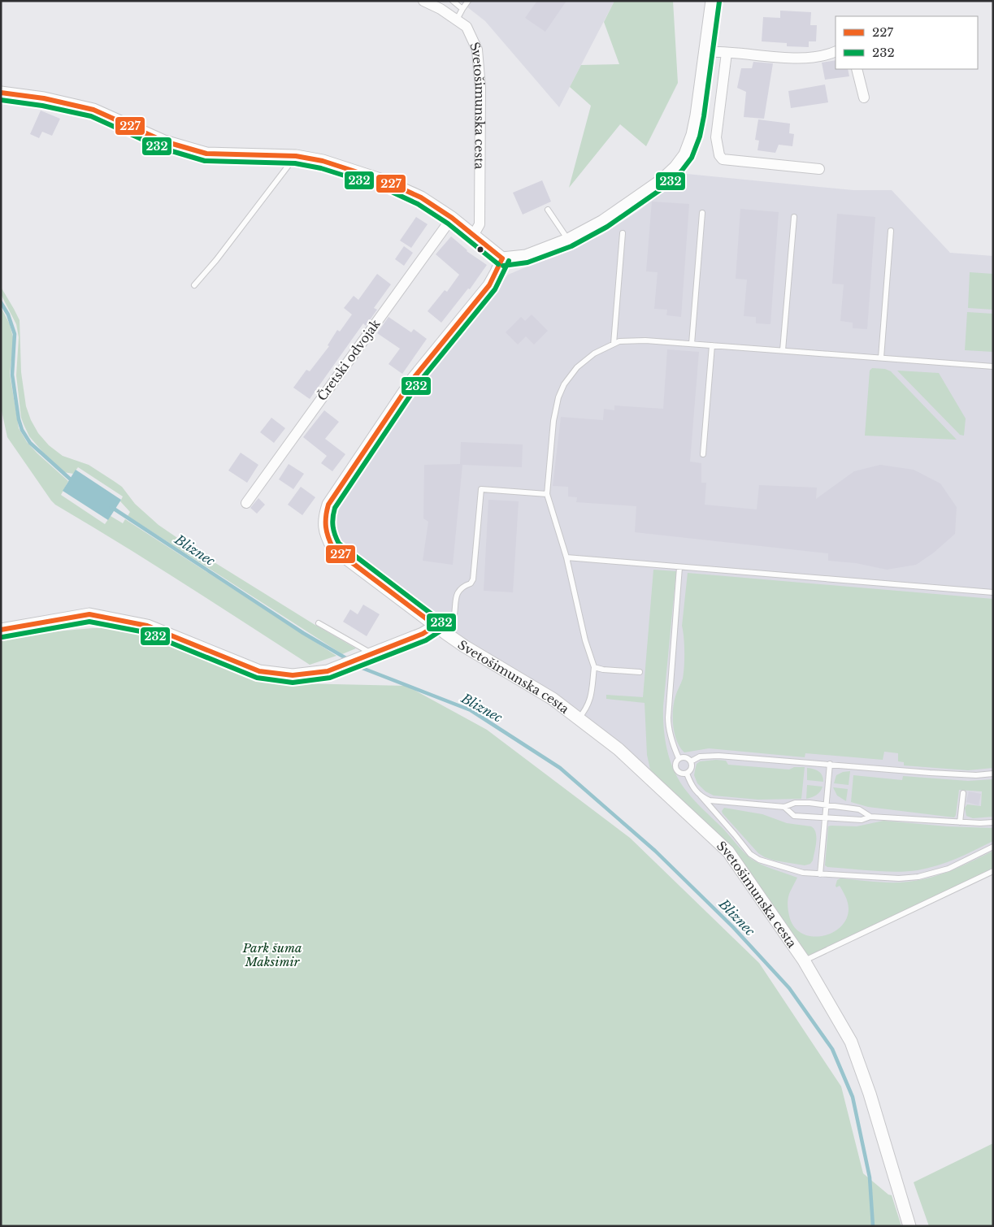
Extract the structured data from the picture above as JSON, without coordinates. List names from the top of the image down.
{
  "streets": {
    "street": ["Svetošimunska cesta", "Čretski odvojak"]
  },
  "water": ["Bliznec"],
  "parks": ["Park šuma Maksimir"],
  "lines": ["transit line 232", "transit line 227"],
  "legend": ["227", "232"]
}
